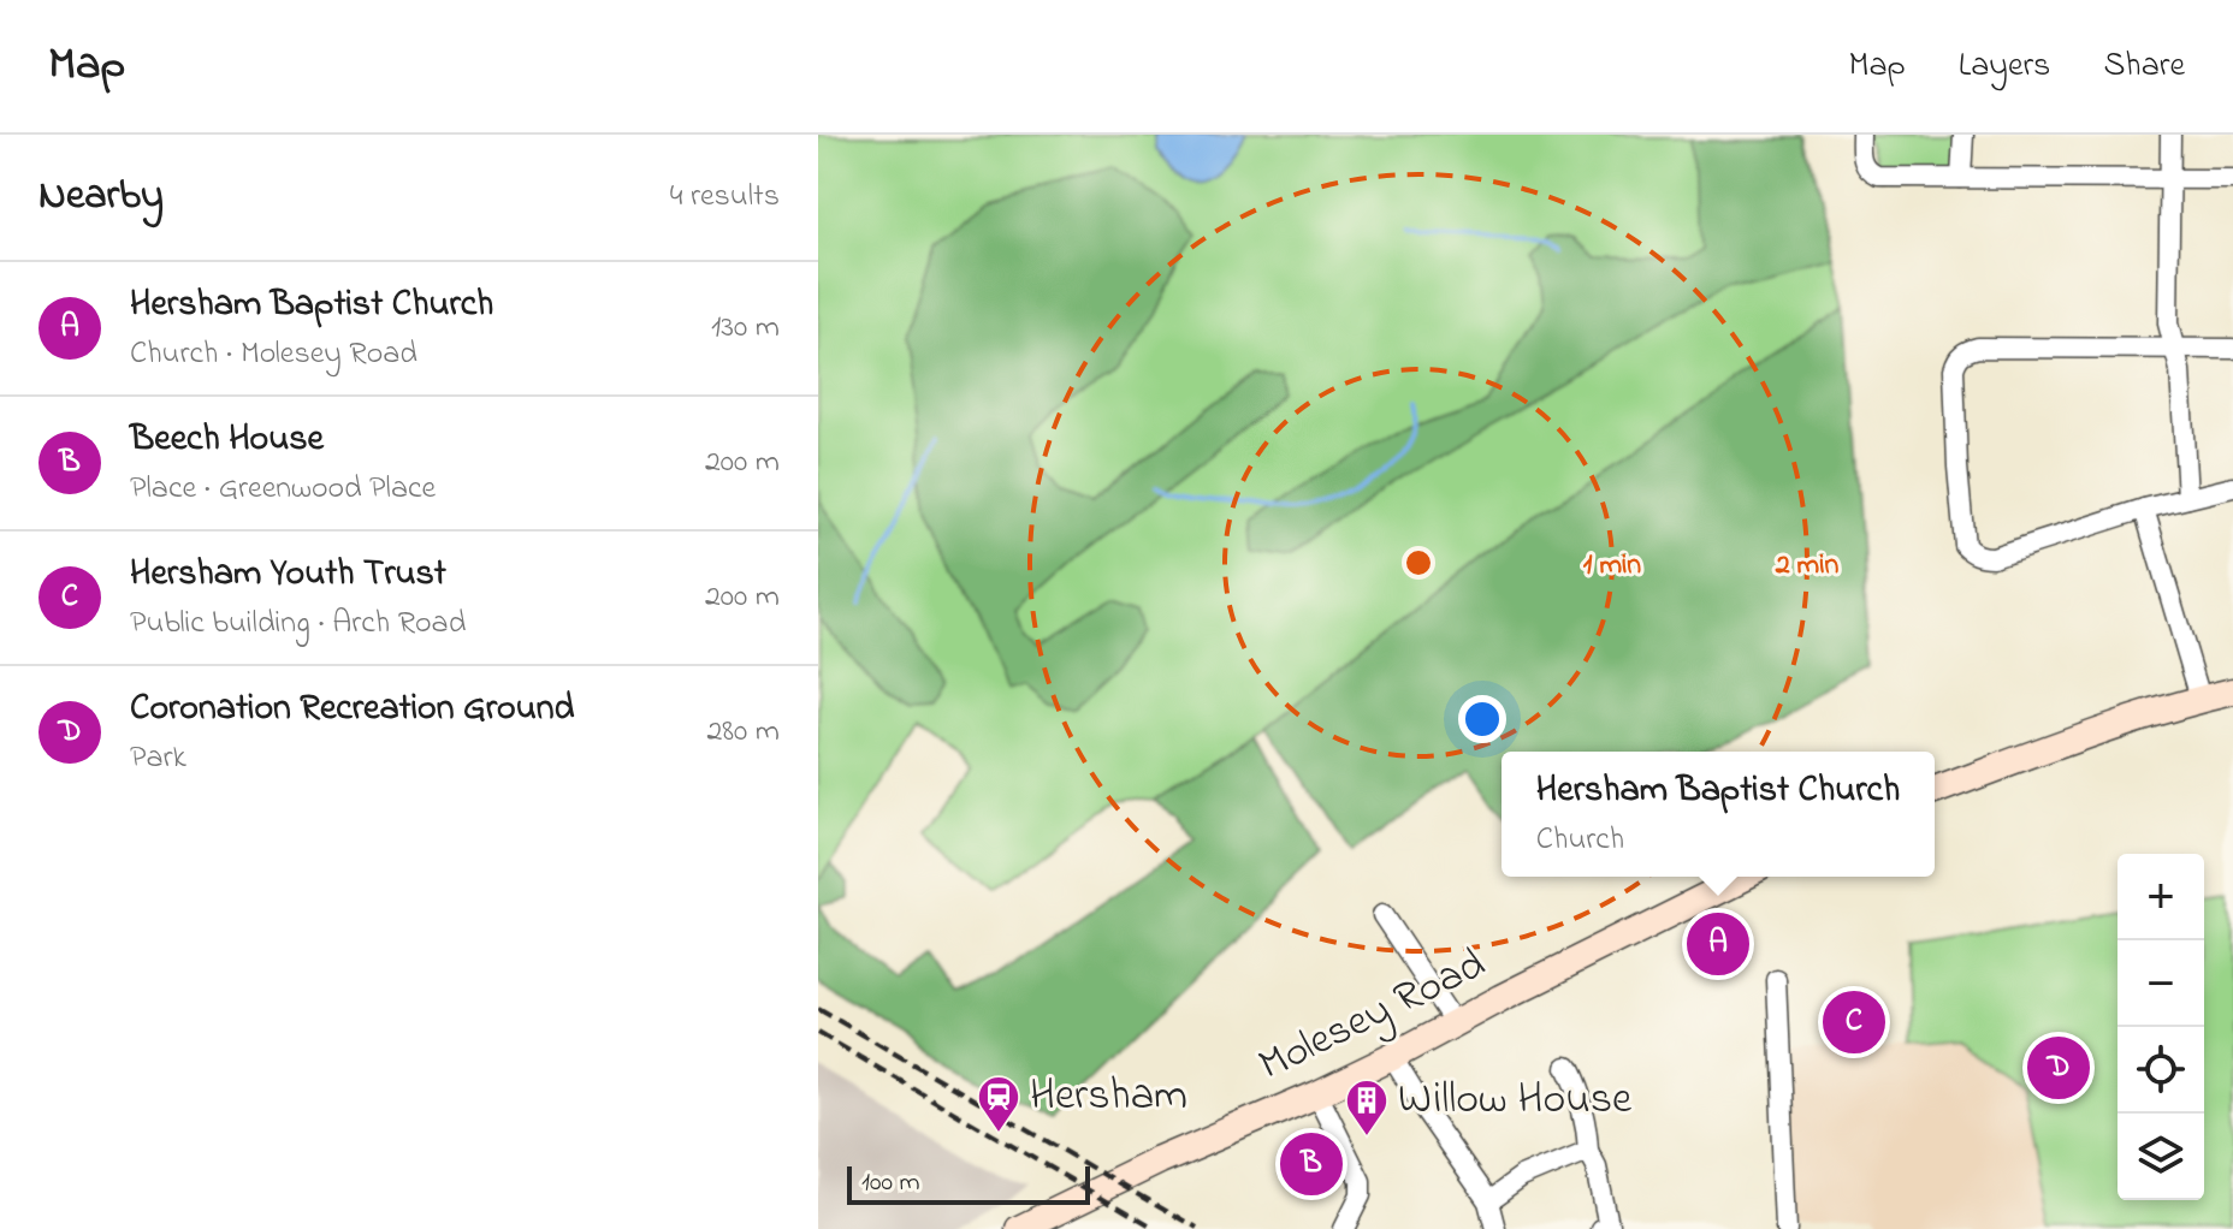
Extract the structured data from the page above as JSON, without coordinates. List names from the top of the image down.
{
  "streets": {
    "street": ["Molesey Road"]
  },
  "places": {
    "station": ["Hersham"],
    "building": ["Willow House"]
  },
  "scale_bar": "100 m",
  "page": {
    "header": "Map",
    "nav": ["Map", "Layers", "Share"],
    "heading": ["Nearby", "4 results"],
    "list": [
      {
        "mark": "A",
        "name": "Hersham Baptist Church",
        "note": "Church · Molesey Road",
        "value": "130 m"
      },
      {
        "mark": "B",
        "name": "Beech House",
        "note": "Place · Greenwood Place",
        "value": "200 m"
      },
      {
        "mark": "C",
        "name": "Hersham Youth Trust",
        "note": "Public building · Arch Road",
        "value": "200 m"
      },
      {
        "mark": "D",
        "name": "Coronation Recreation Ground",
        "note": "Park",
        "value": "280 m"
      }
    ],
    "popup": ["Hersham Baptist Church", "Church"],
    "map_buttons": ["+", "−"],
    "pins": [
      "A",
      "C",
      "D",
      "B"
    ],
    "scale": "100 m"
  },
  "rings": ["1 min", "2 min"]
}
